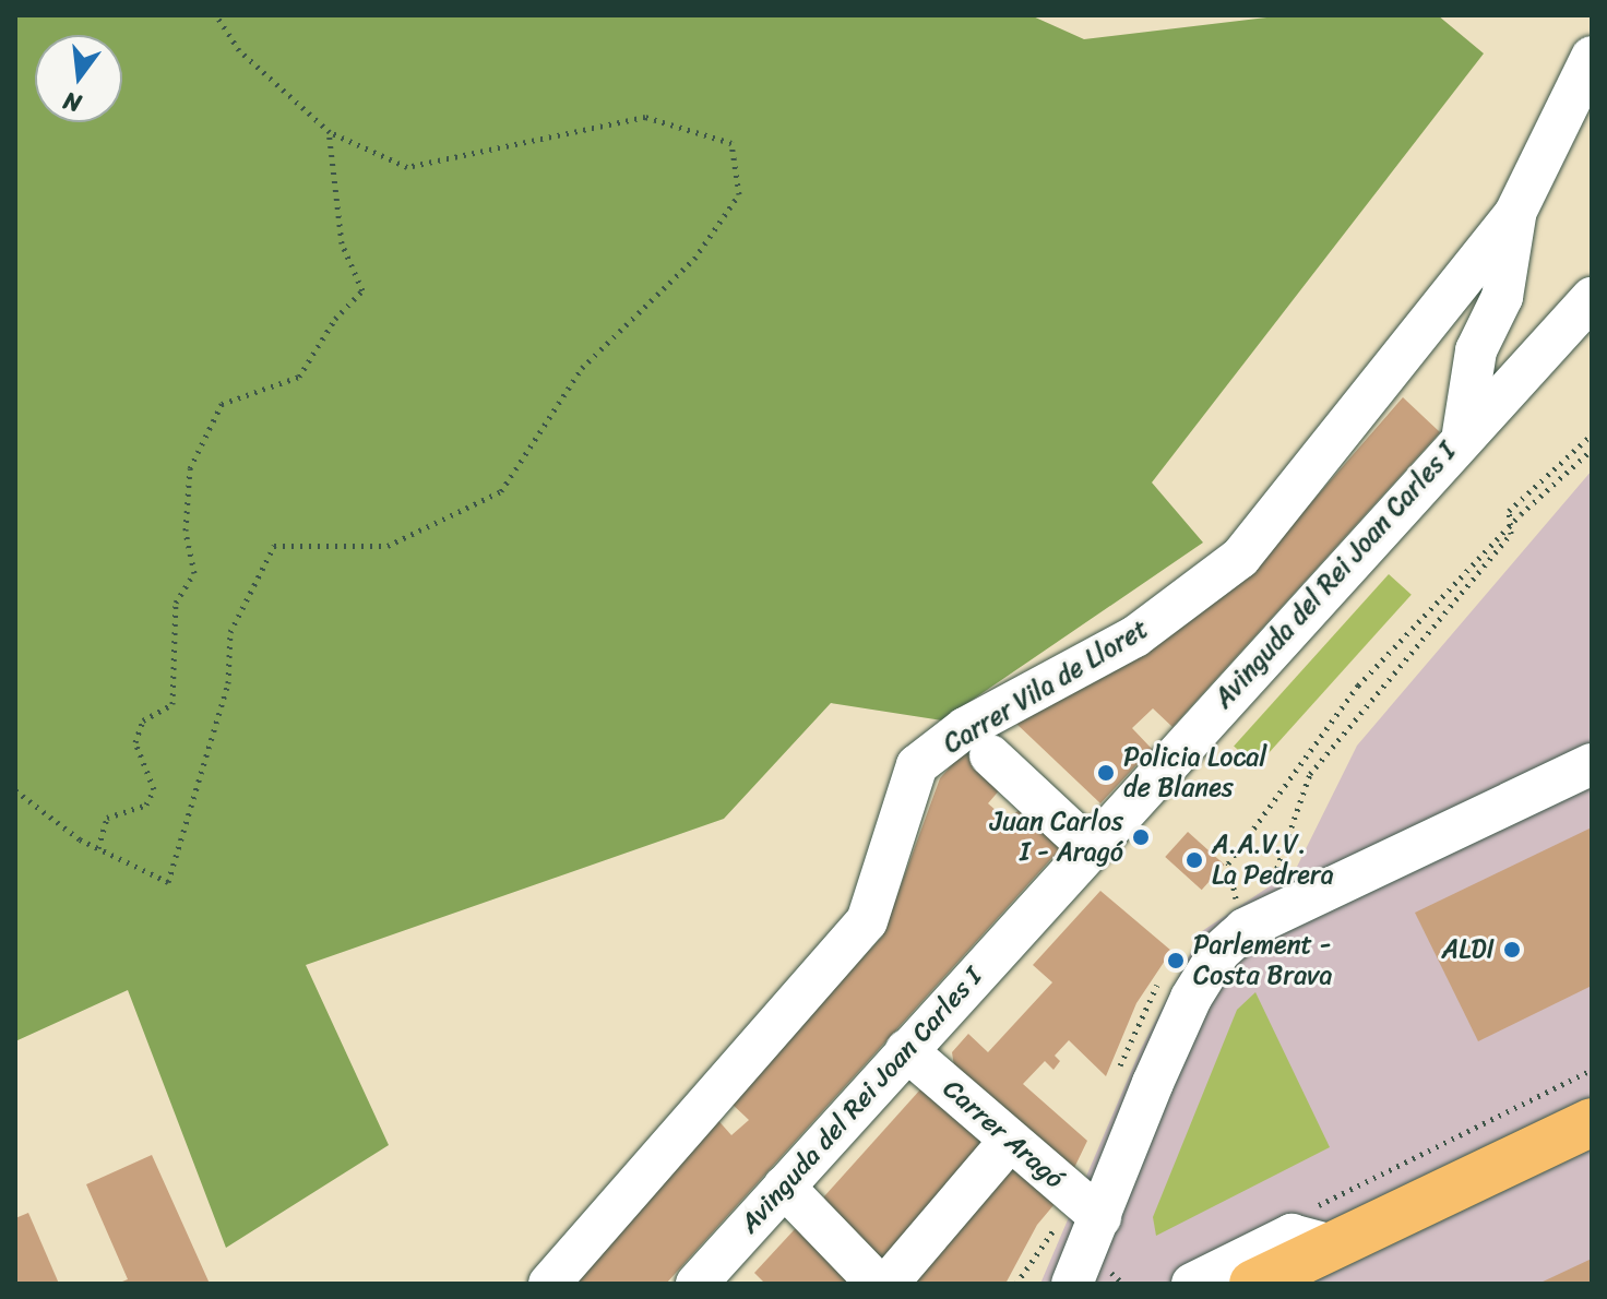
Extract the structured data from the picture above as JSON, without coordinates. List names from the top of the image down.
{
  "streets": {
    "street": ["Avinguda del Rei Joan Carles I", "Carrer Vila de Lloret", "Carrer Aragó"]
  },
  "crossings": [
    ["Avinguda del Rei Joan Carles I", "Carrer Aragó"]
  ],
  "places": [
    "Policia Local de Blanes",
    "Juan Carlos I - Aragó",
    "A.A.V.V. La Pedrera",
    "ALDI",
    "Parlement - Costa Brava"
  ],
  "north": "bottom"
}
